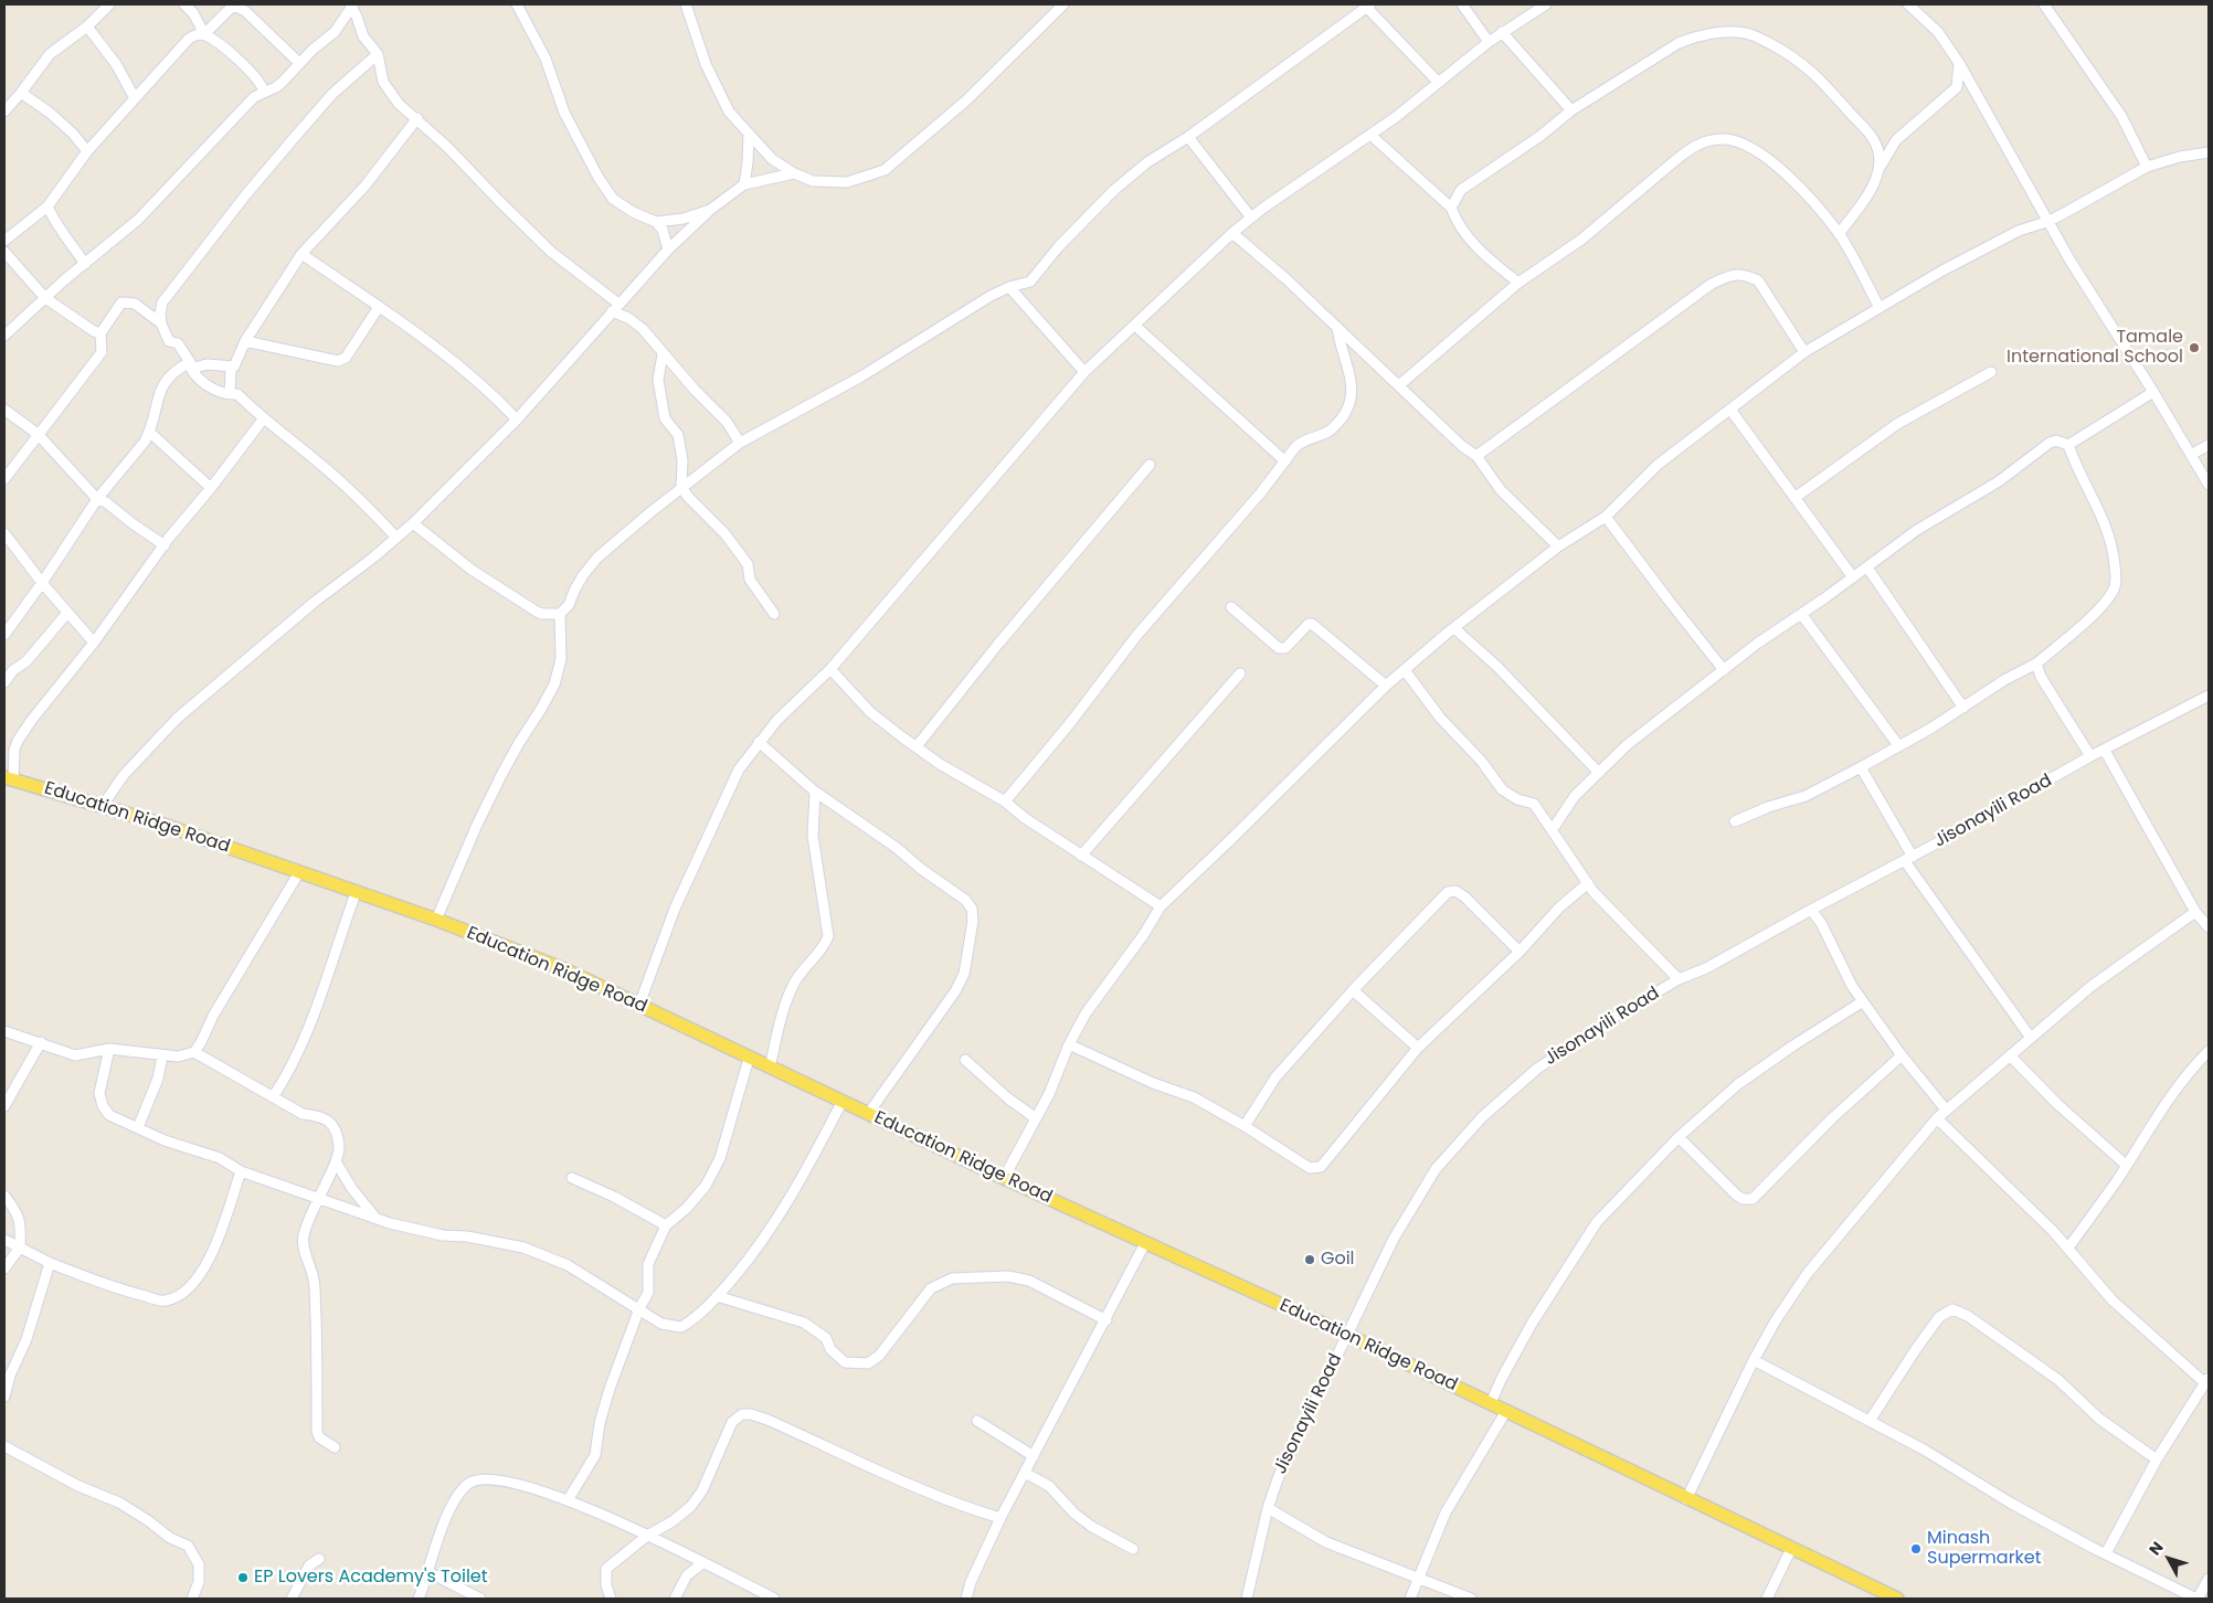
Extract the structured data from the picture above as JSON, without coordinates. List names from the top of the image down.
{
  "streets": {
    "main road": ["Education Ridge Road"],
    "street": ["Jisonayili Road"]
  },
  "crossings": [
    ["Jisonayili Road", "Education Ridge Road"]
  ],
  "places": [
    "Tamale International School",
    "Goil",
    "Minash Supermarket",
    "EP Lovers Academy's Toilet"
  ],
  "north": "top left"
}
